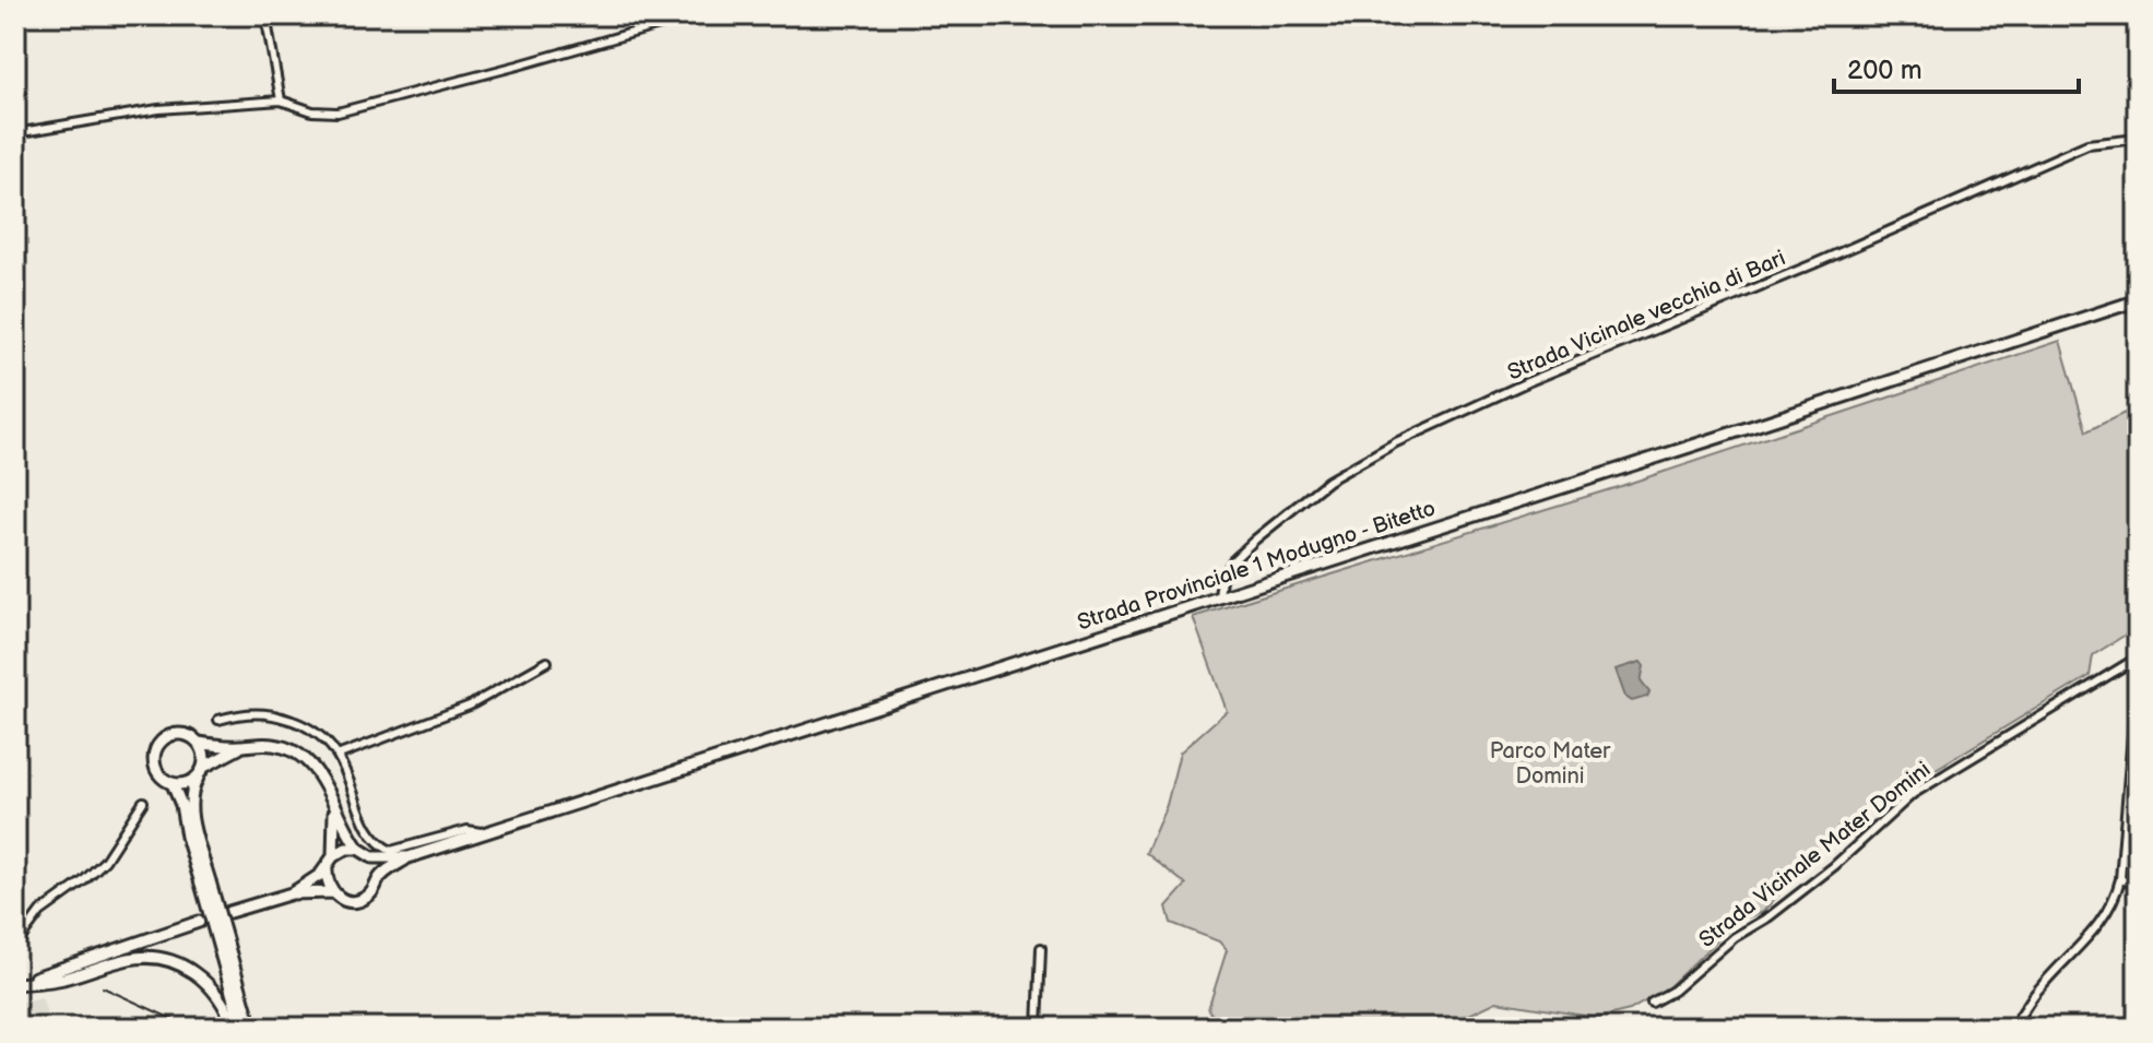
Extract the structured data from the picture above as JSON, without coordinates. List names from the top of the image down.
{
  "streets": {
    "main road": ["Strada Provinciale 1 Modugno - Bitetto"],
    "street": ["Strada Vicinale vecchia di Bari", "Strada Vicinale Mater Domini"]
  },
  "crossings": [
    ["Strada Vicinale vecchia di Bari", "Strada Provinciale 1 Modugno - Bitetto"]
  ],
  "parks": ["Parco Mater Domini"],
  "scale_bar": "200 m"
}
